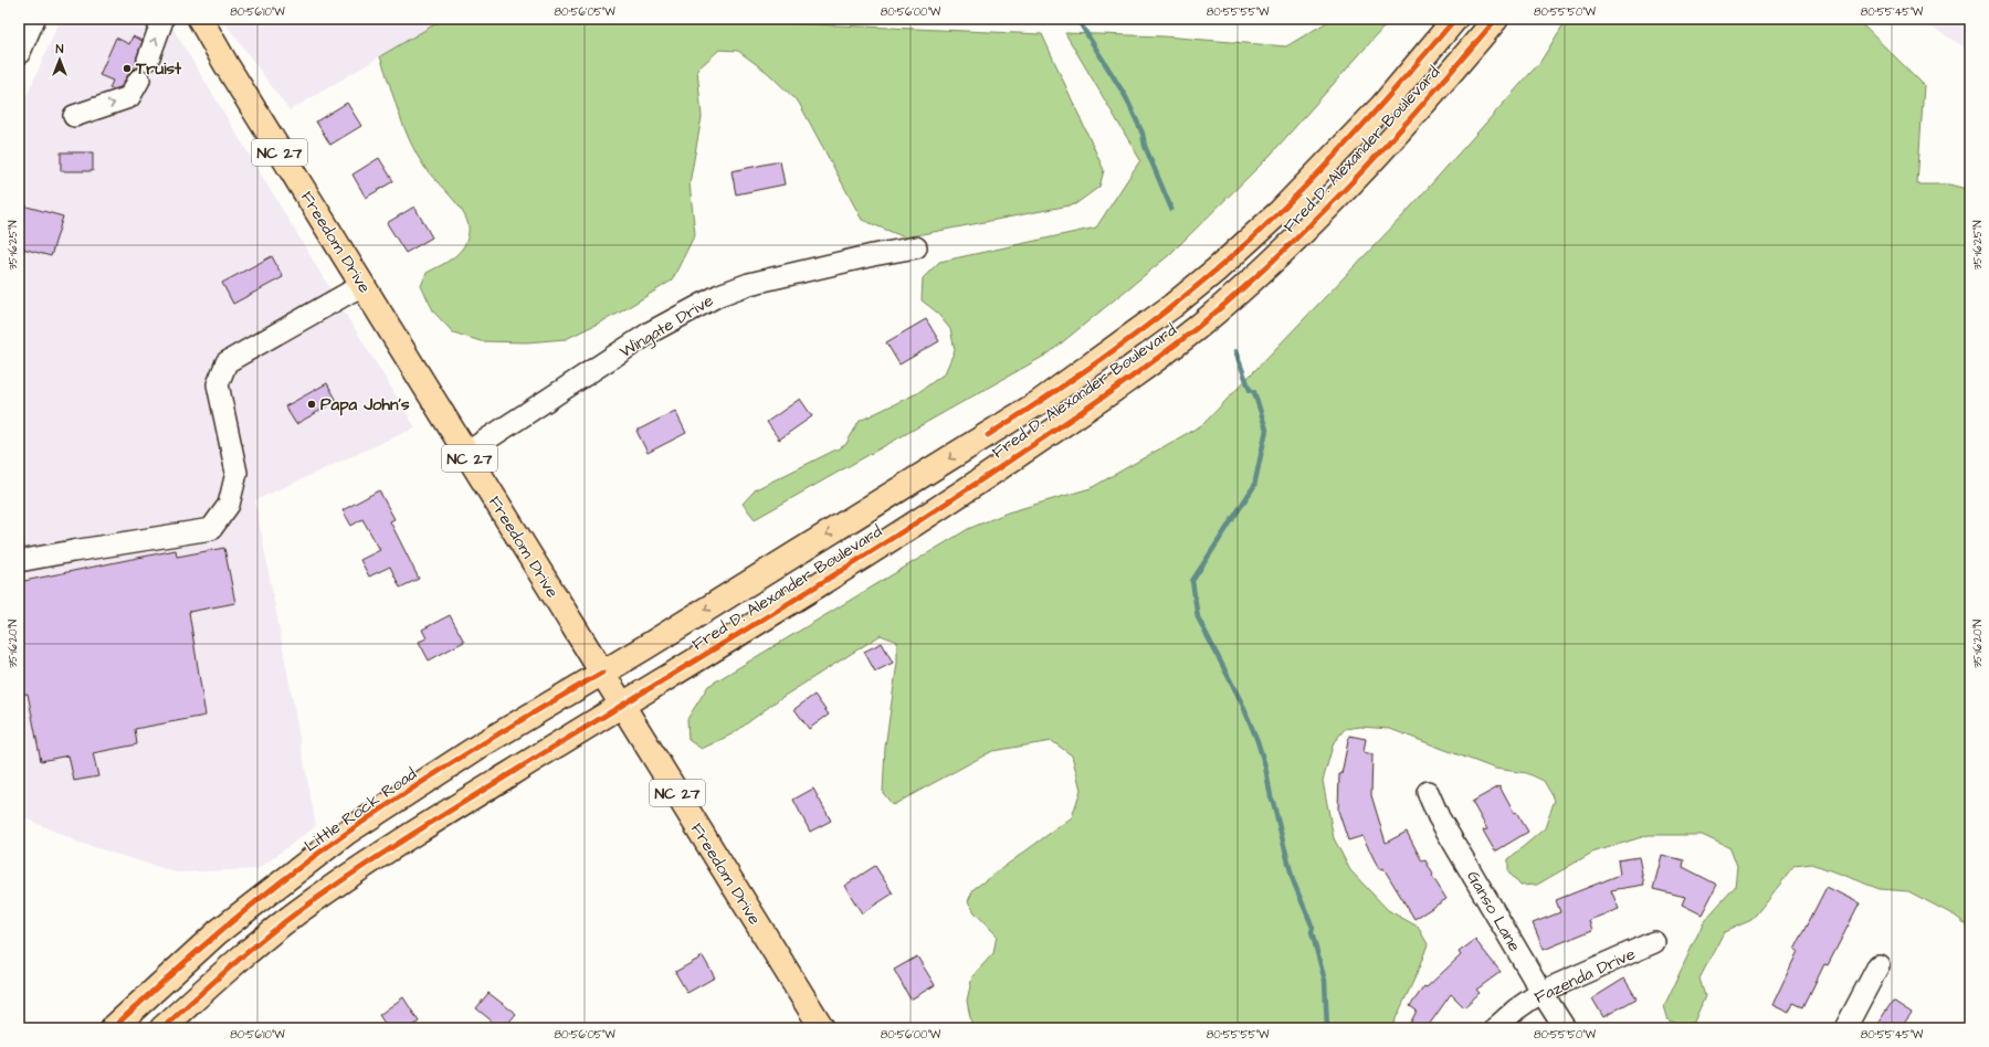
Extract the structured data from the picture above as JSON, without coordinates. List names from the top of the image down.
{
  "streets": {
    "main road": [
      "Fred D. Alexander Boulevard",
      "NC 27",
      "Freedom Drive",
      "Little Rock Road"
    ],
    "street": ["Wingate Drive", "Ganso Lane", "Fazenda Drive"]
  },
  "crossings": [
    ["Fred D. Alexander Boulevard", "Freedom Drive"],
    ["Fred D. Alexander Boulevard", "Little Rock Road"],
    ["Freedom Drive", "Wingate Drive"],
    ["Freedom Drive", "Little Rock Road"],
    ["Ganso Lane", "Fazenda Drive"]
  ],
  "places": ["Truist", "Papa John's"],
  "north": "top",
  "coordinates": [
    "80°56'10\"W",
    "80°56'05\"W",
    "80°56'00\"W",
    "80°55'55\"W",
    "80°55'50\"W",
    "80°55'45\"W",
    "35°16'25\"N",
    "35°16'20\"N"
  ]
}
